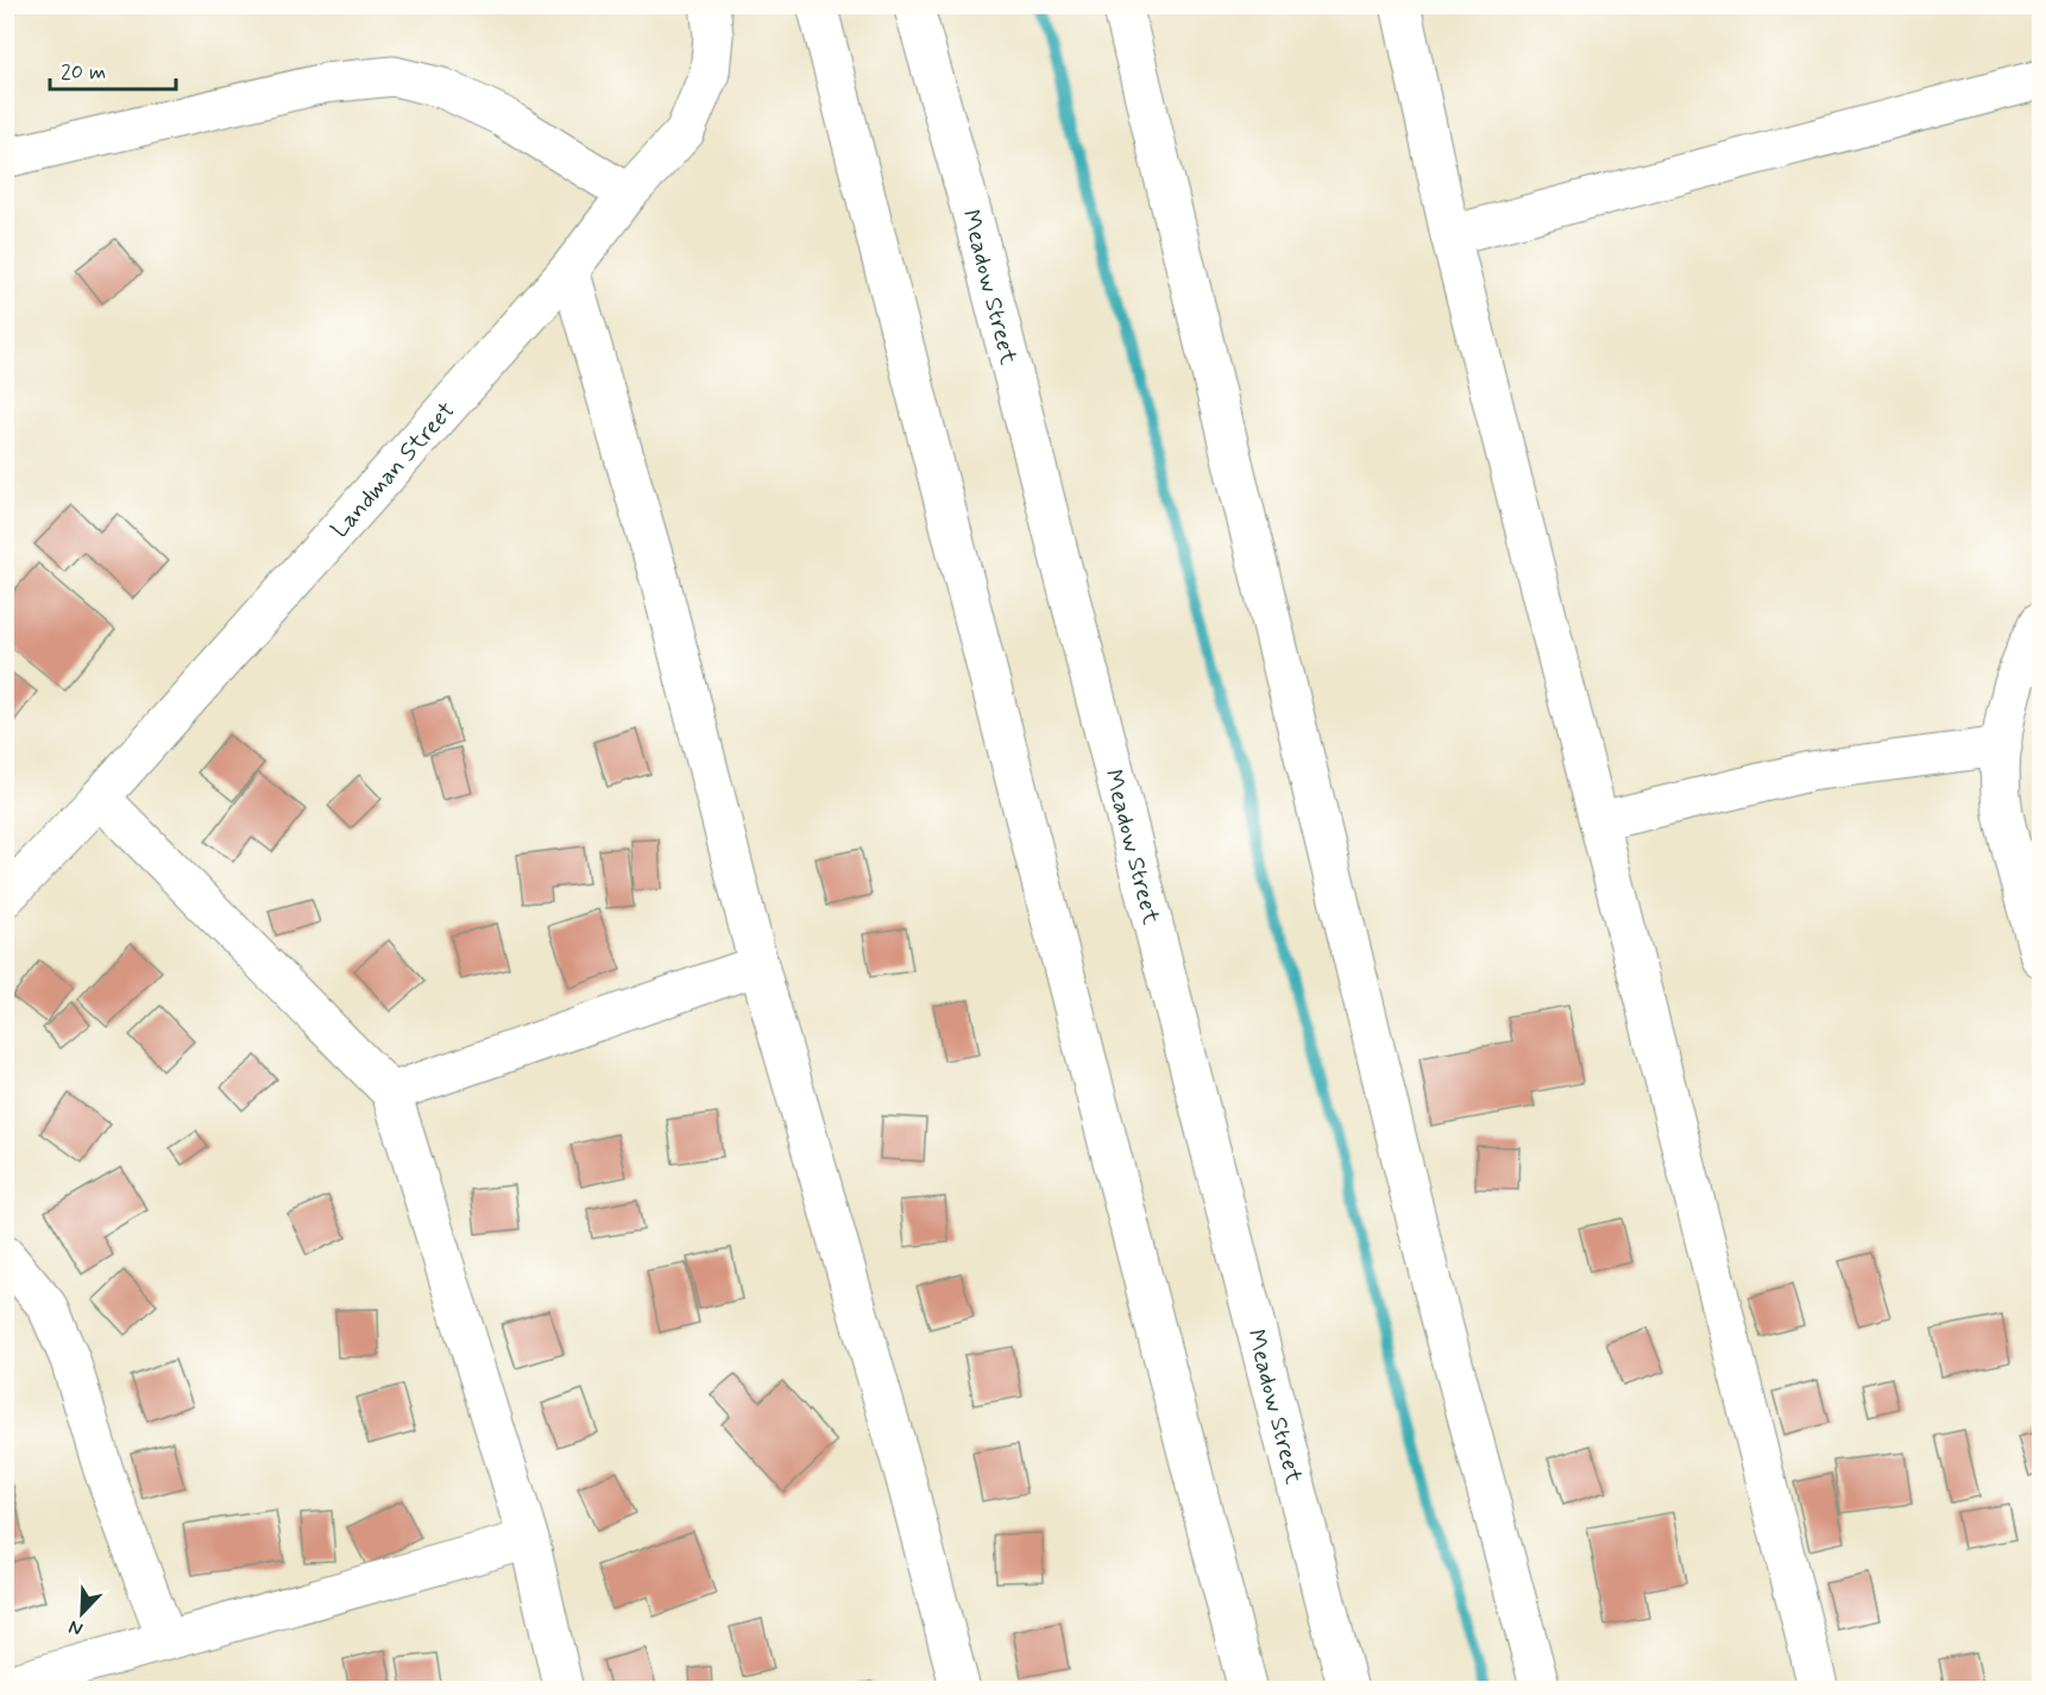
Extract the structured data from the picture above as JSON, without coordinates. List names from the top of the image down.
{
  "streets": {
    "street": ["Meadow Street", "Landman Street"]
  },
  "scale_bar": "20 m",
  "north": "bottom left"
}
